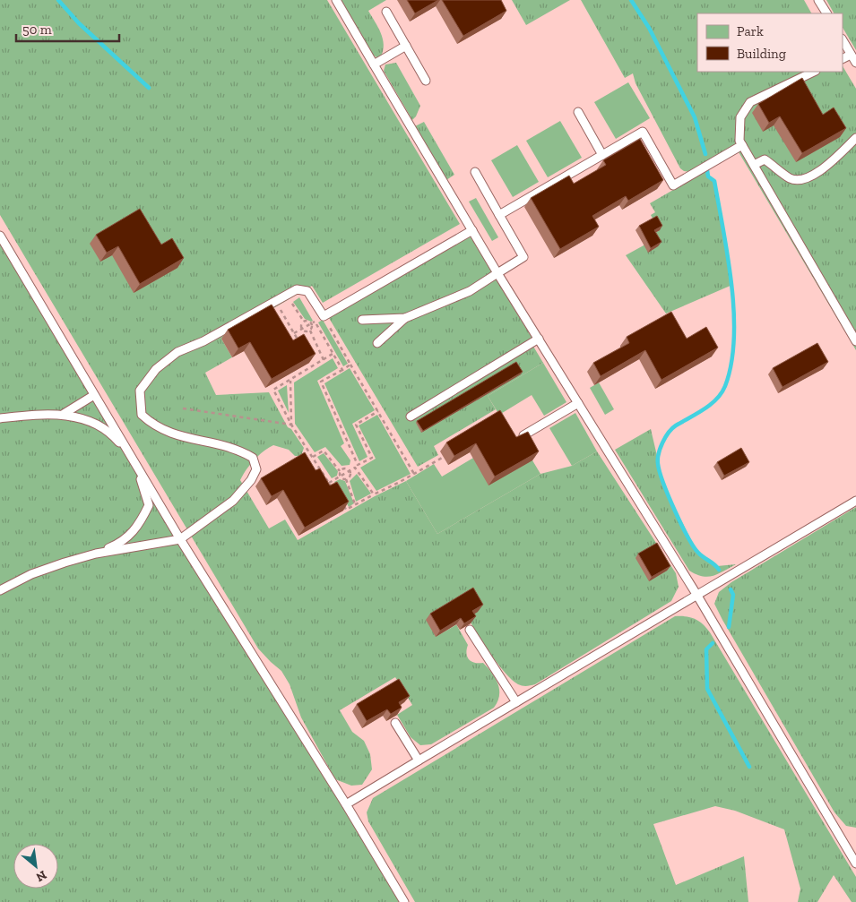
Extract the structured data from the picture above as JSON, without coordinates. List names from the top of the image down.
{
  "legend": ["Park", "Building"],
  "scale_bar": "50 m",
  "north": "bottom right"
}
